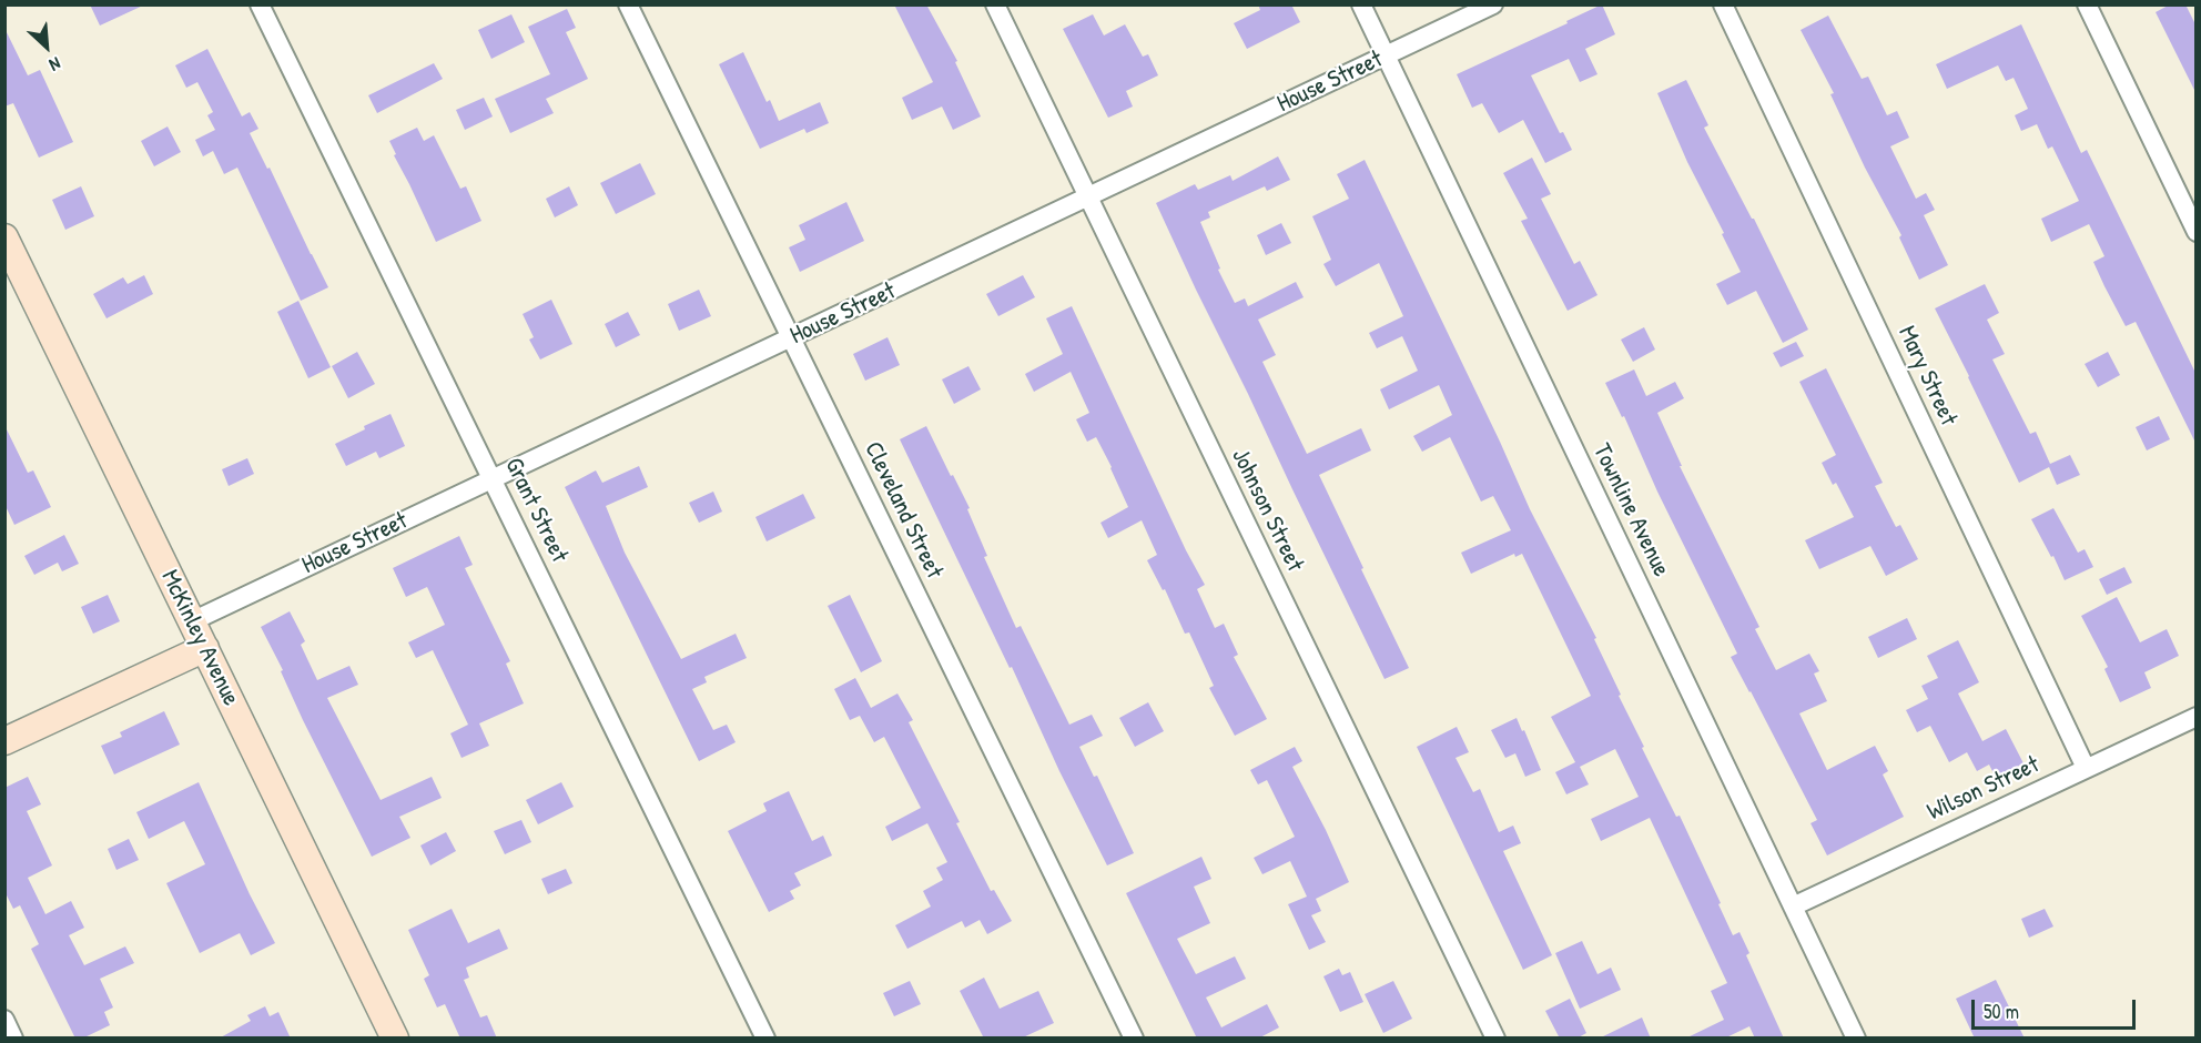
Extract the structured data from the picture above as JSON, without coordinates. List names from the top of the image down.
{
  "streets": {
    "street": [
      "House Street",
      "Mary Street",
      "Grant Street",
      "Cleveland Street",
      "Johnson Street",
      "Townline Avenue",
      "McKinley Avenue",
      "Wilson Street"
    ]
  },
  "crossings": [
    ["House Street", "Grant Street"],
    ["House Street", "Cleveland Street"],
    ["House Street", "Johnson Street"],
    ["House Street", "Townline Avenue"],
    ["House Street", "McKinley Avenue"],
    ["Mary Street", "Wilson Street"],
    ["Townline Avenue", "Wilson Street"]
  ],
  "scale_bar": "50 m",
  "north": "bottom right"
}
